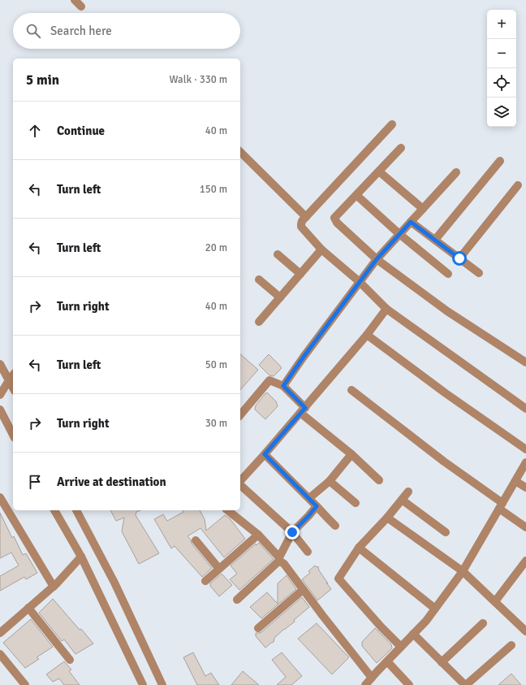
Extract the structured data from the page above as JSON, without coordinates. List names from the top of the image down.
{
  "page": {
    "map_buttons": ["+", "−"],
    "search": "Search here",
    "heading": ["5 min", "Walk · 330 m"],
    "list": [
      ["Continue", "40 m"],
      ["Turn left", "150 m"],
      ["Turn left", "20 m"],
      ["Turn right", "40 m"],
      ["Turn left", "50 m"],
      ["Turn right", "30 m"],
      "Arrive at destination"
    ]
  }
}
